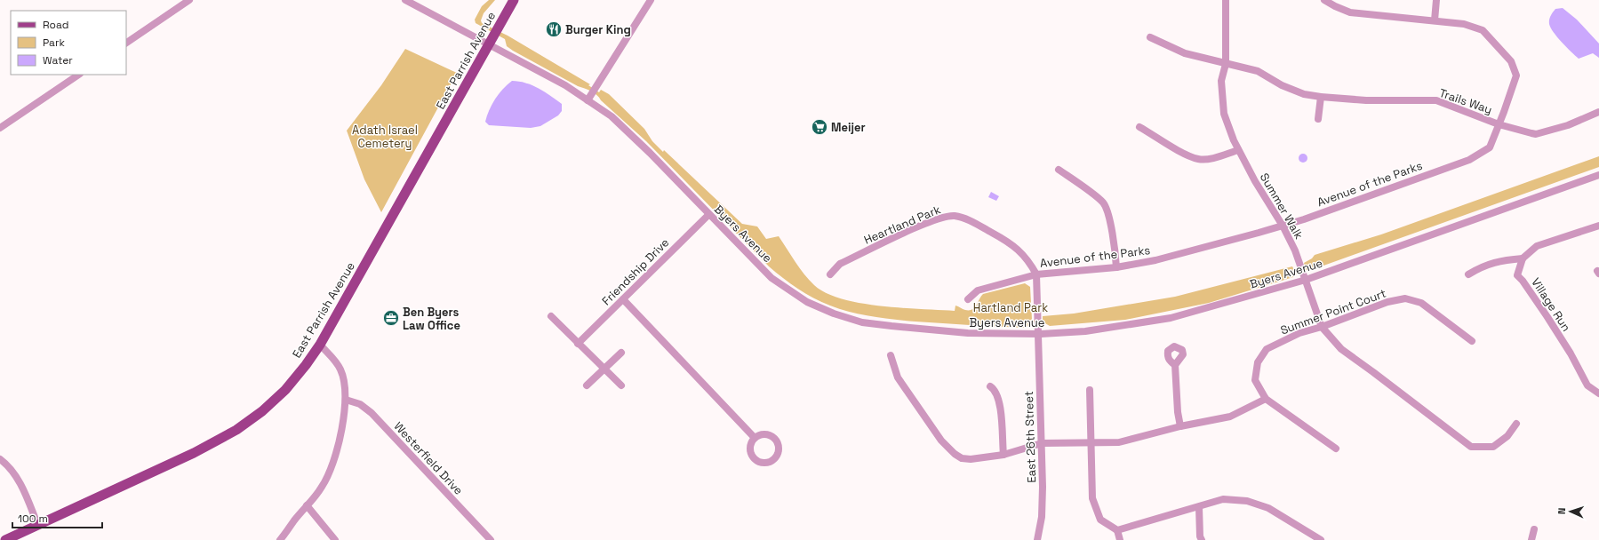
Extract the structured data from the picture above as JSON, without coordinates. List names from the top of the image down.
{
  "streets": {
    "main road": ["East Parrish Avenue"],
    "street": [
      "Trails Way",
      "Avenue of the Parks",
      "Summer Walk",
      "Heartland Park",
      "Byers Avenue",
      "Friendship Drive",
      "Village Run",
      "Summer Point Court",
      "East 26th Street",
      "Westerfield Drive"
    ]
  },
  "crossings": [
    ["East Parrish Avenue", "Byers Avenue"],
    ["Trails Way", "Avenue of the Parks"],
    ["Trails Way", "Summer Walk"],
    ["Avenue of the Parks", "Summer Walk"],
    ["Avenue of the Parks", "Heartland Park"],
    ["Summer Walk", "Byers Avenue"],
    ["Summer Walk", "Summer Point Court"],
    ["Heartland Park", "Byers Avenue"],
    ["Heartland Park", "East 26th Street"],
    ["Byers Avenue", "Friendship Drive"],
    ["Byers Avenue", "East 26th Street"]
  ],
  "parks": ["Adath Israel Cemetery", "Hartland Park"],
  "places": {
    "restaurant": ["Burger King"],
    "supermarket": ["Meijer"],
    "office": ["Ben Byers Law Office"]
  },
  "legend": ["Road", "Park", "Water"],
  "scale_bar": "100 m",
  "north": "left"
}
